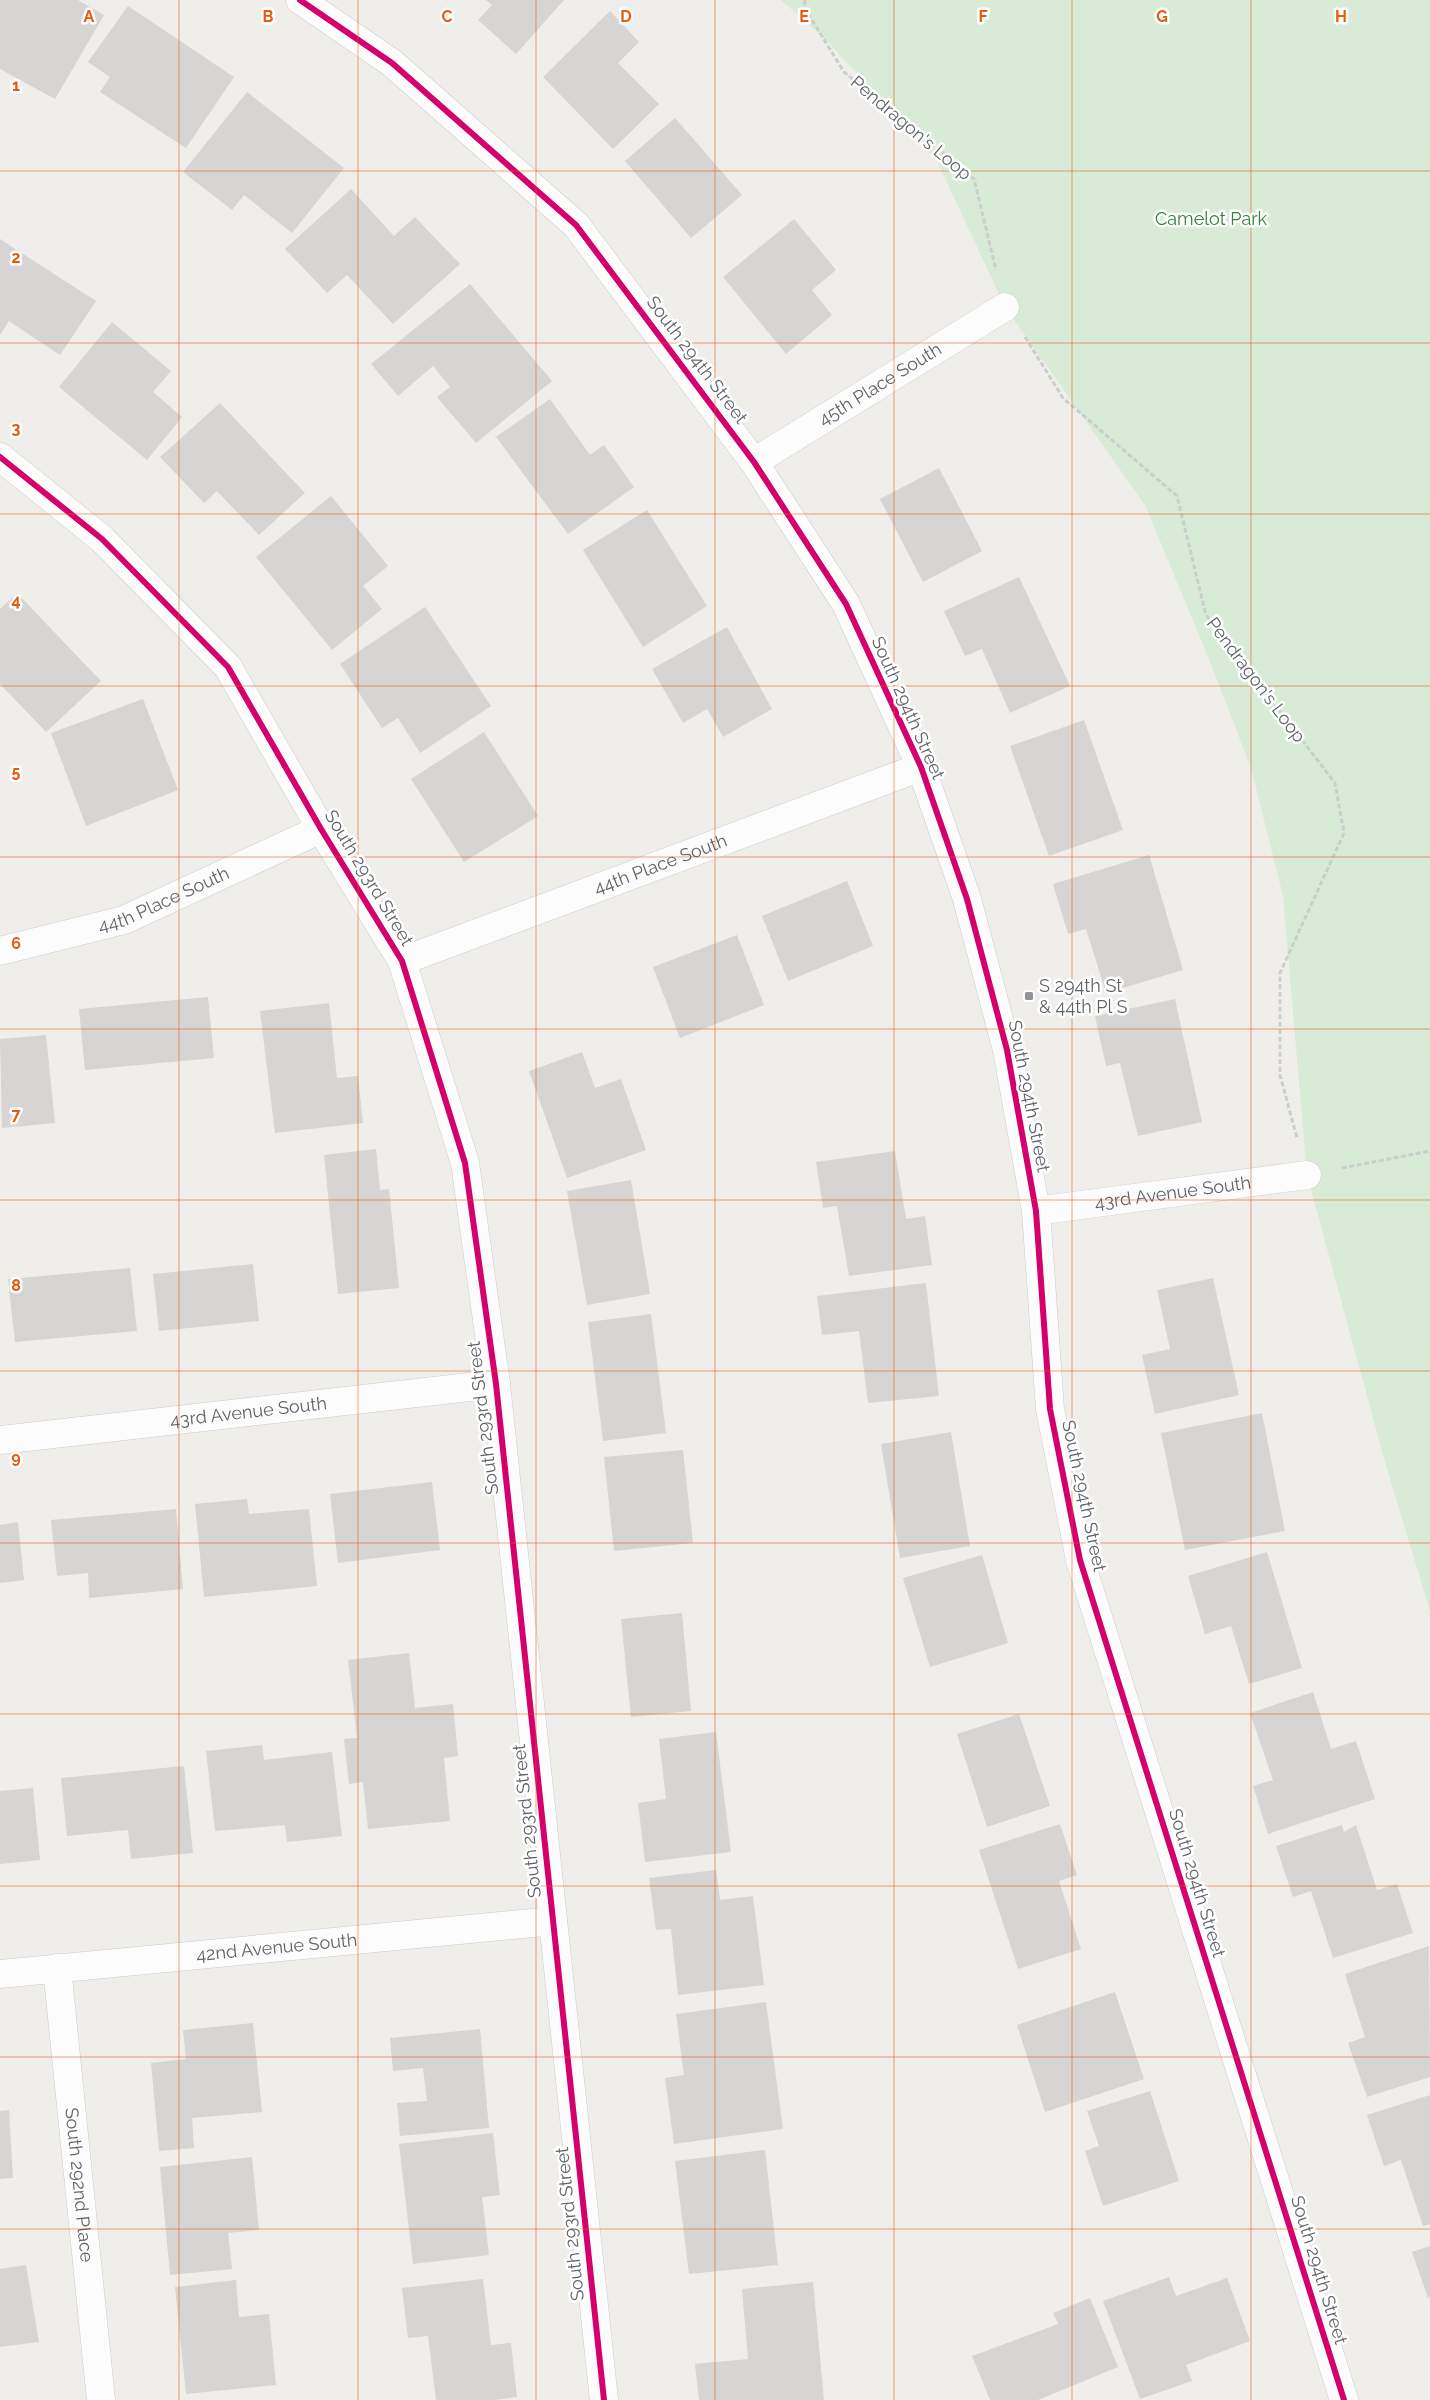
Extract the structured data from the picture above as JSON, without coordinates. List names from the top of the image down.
{
  "streets": {
    "street": [
      "South 294th Street",
      "45th Place South",
      "44th Place South",
      "South 293rd Street",
      "43rd Avenue South",
      "42nd Avenue South",
      "South 292nd Place"
    ],
    "path": ["Pendragon's Loop"]
  },
  "crossings": [
    ["Pendragon's Loop", "45th Place South"],
    ["Pendragon's Loop", "43rd Avenue South"],
    ["South 294th Street", "45th Place South"],
    ["South 294th Street", "44th Place South"],
    ["South 294th Street", "43rd Avenue South"],
    ["44th Place South", "South 293rd Street"],
    ["South 293rd Street", "43rd Avenue South"],
    ["South 293rd Street", "42nd Avenue South"],
    ["42nd Avenue South", "South 292nd Place"]
  ],
  "parks": ["Camelot Park"],
  "places": {
    "transit": ["S 294th St & 44th Pl S"]
  },
  "grid": {
    "columns": [
      "A",
      "B",
      "C",
      "D",
      "E",
      "F",
      "G",
      "H"
    ],
    "rows": [
      "1",
      "2",
      "3",
      "4",
      "5",
      "6",
      "7",
      "8",
      "9"
    ]
  }
}
